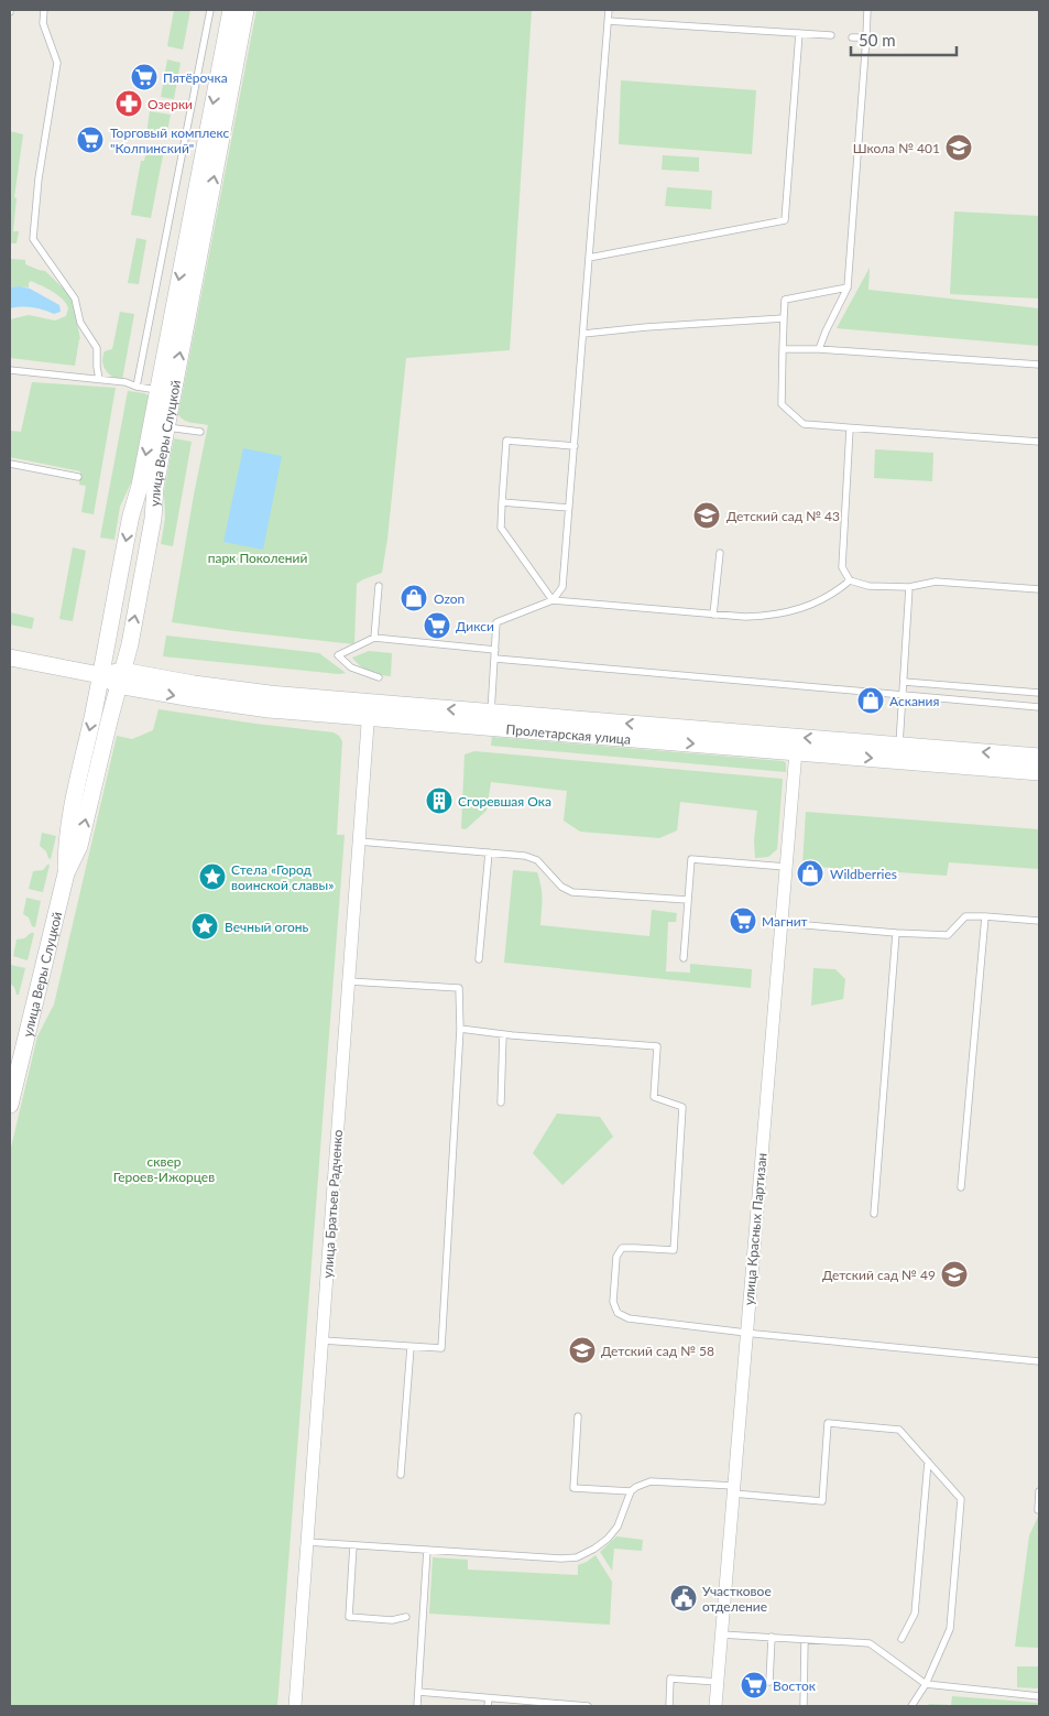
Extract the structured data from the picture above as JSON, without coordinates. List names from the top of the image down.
{
  "streets": {
    "street": [
      "улица Веры Слуцкой",
      "Пролетарская улица",
      "улица Братьев Радченко",
      "улица Красных Партизан"
    ]
  },
  "crossings": [
    ["улица Веры Слуцкой", "Пролетарская улица"],
    ["Пролетарская улица", "улица Братьев Радченко"],
    ["Пролетарская улица", "улица Красных Партизан"]
  ],
  "parks": ["парк Поколений", "сквер Героев-Ижорцев"],
  "places": {
    "supermarket": [
      "Пятёрочка",
      "Торговый комплекс \"Колпинский\"",
      "Дикси",
      "Магнит",
      "Восток"
    ],
    "pharmacy": ["Озерки"],
    "school or university": [
      "Школа № 401",
      "Детский сад № 43",
      "Детский сад № 49",
      "Детский сад № 58"
    ],
    "shop": ["Ozon", "Аскания", "Wildberries"],
    "building": ["Сгоревшая Ока"],
    "place": ["Стела «Город воинской славы»", "Вечный огонь"],
    "public building": ["Участковое отделение"]
  },
  "scale_bar": "50 m"
}
